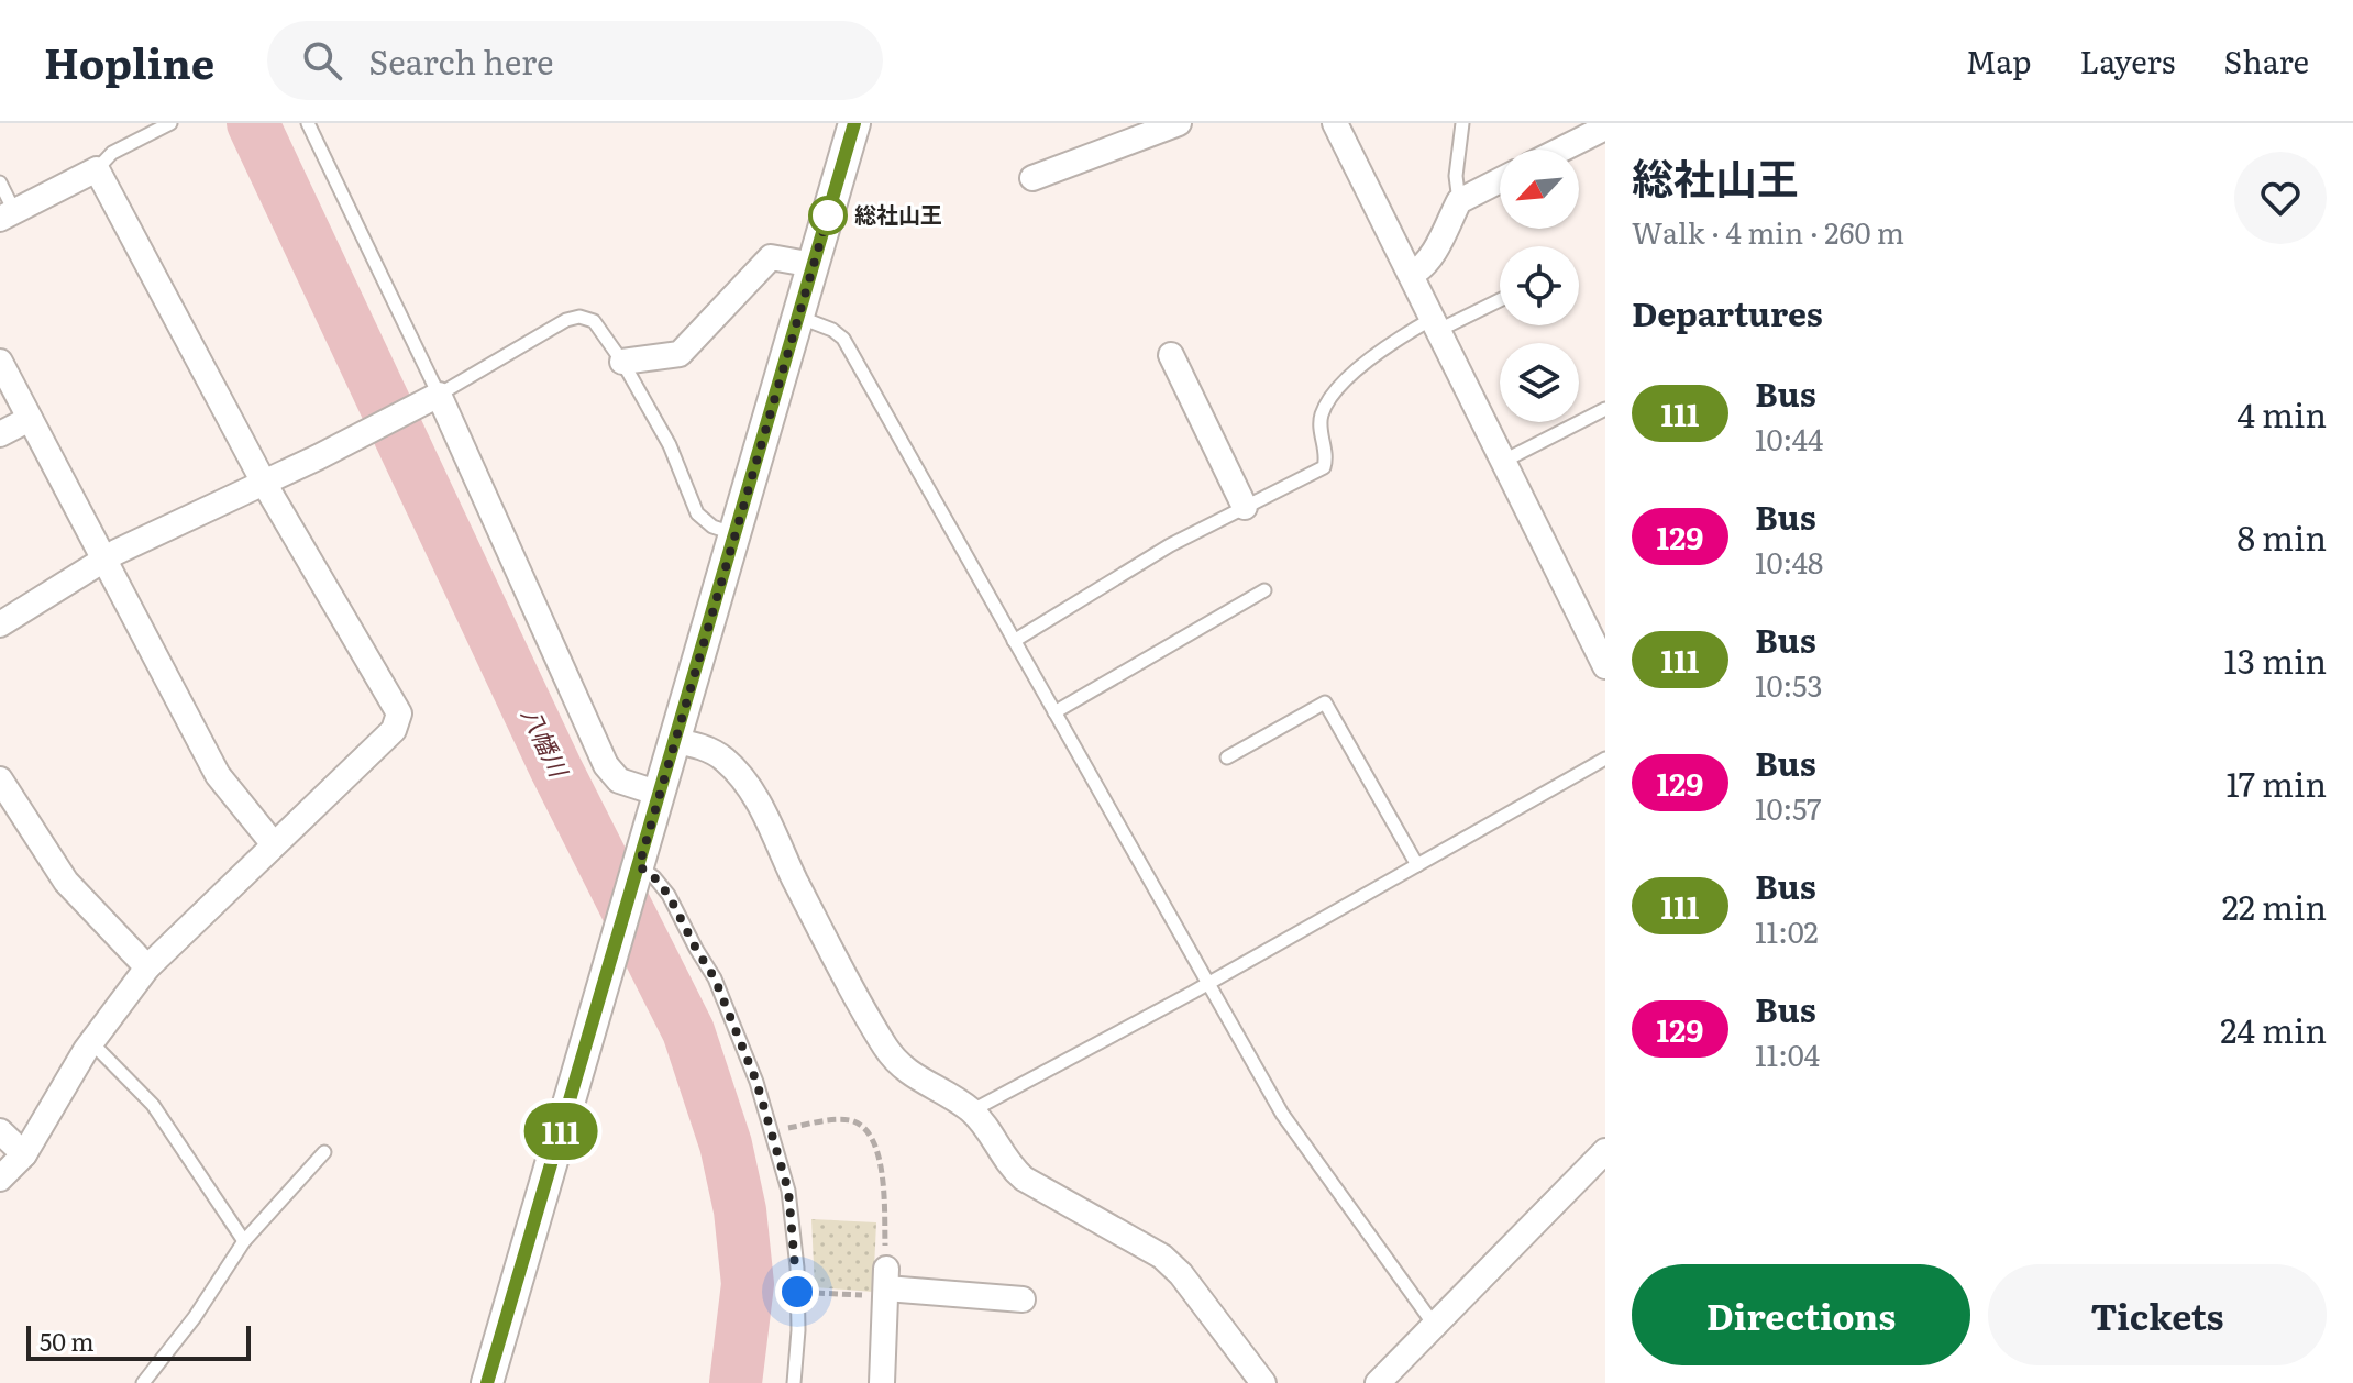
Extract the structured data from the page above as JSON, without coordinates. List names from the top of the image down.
{
  "water": ["八幡川"],
  "places": ["総社山王"],
  "lines": ["bus line 111"],
  "scale_bar": "50 m",
  "north": "bottom left",
  "page": {
    "header": "Hopline",
    "search": "Search here",
    "nav": ["Map", "Layers", "Share"],
    "on_map": "111",
    "heading": [
      ["総社山王", "Walk · 4 min · 260 m"],
      "Departures"
    ],
    "list": [
      {
        "mark": "111",
        "name": "Bus",
        "note": "10:44",
        "value": "4 min"
      },
      {
        "mark": "129",
        "name": "Bus",
        "note": "10:48",
        "value": "8 min"
      },
      {
        "mark": "111",
        "name": "Bus",
        "note": "10:53",
        "value": "13 min"
      },
      {
        "mark": "129",
        "name": "Bus",
        "note": "10:57",
        "value": "17 min"
      },
      {
        "mark": "111",
        "name": "Bus",
        "note": "11:02",
        "value": "22 min"
      },
      {
        "mark": "129",
        "name": "Bus",
        "note": "11:04",
        "value": "24 min"
      }
    ],
    "buttons": ["Directions", "Tickets"],
    "scale": "50 m"
  }
}
